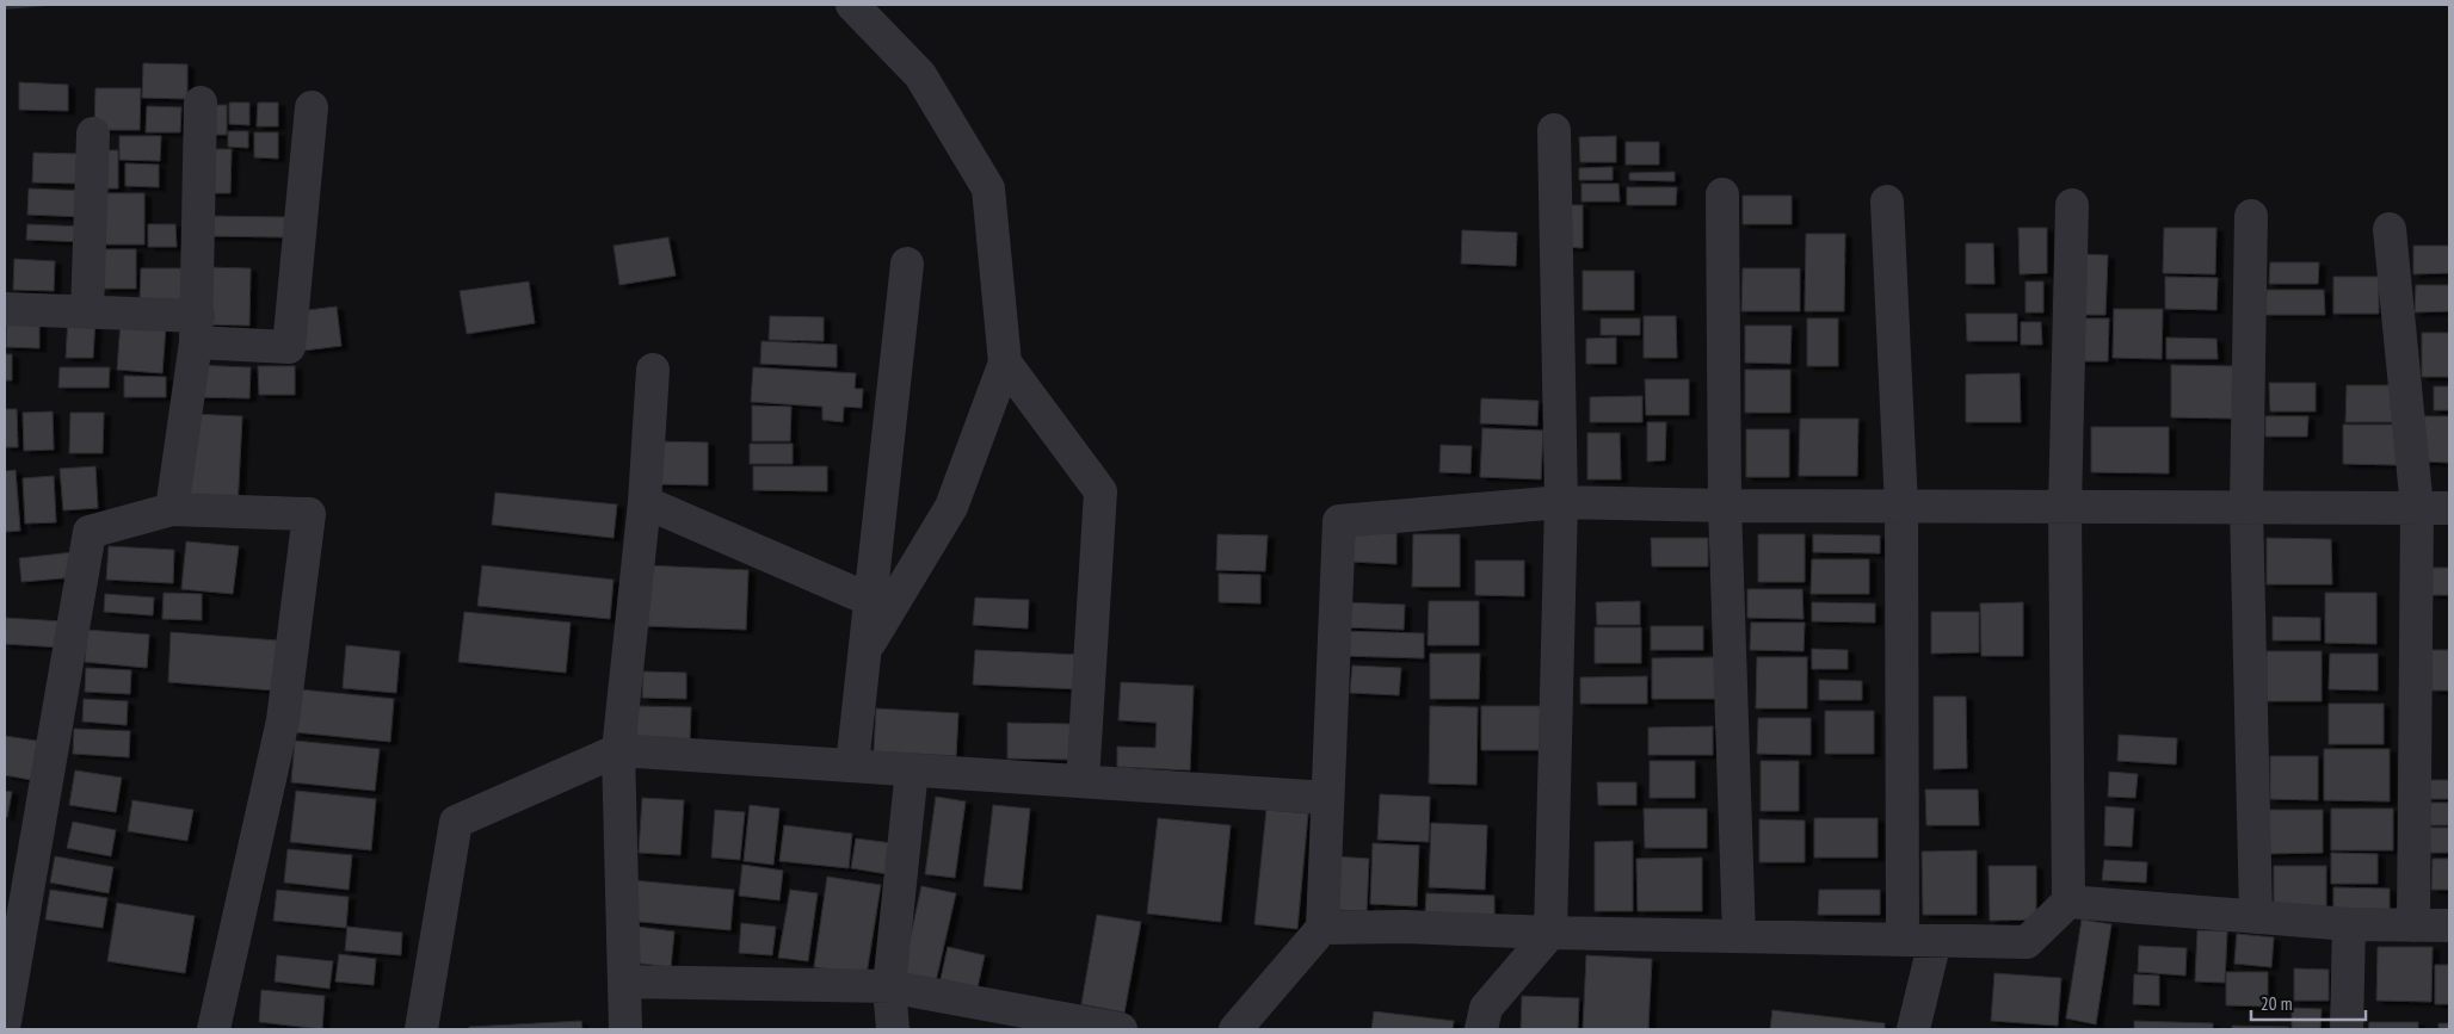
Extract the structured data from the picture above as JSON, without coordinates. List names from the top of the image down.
{
  "scale_bar": "20 m"
}
